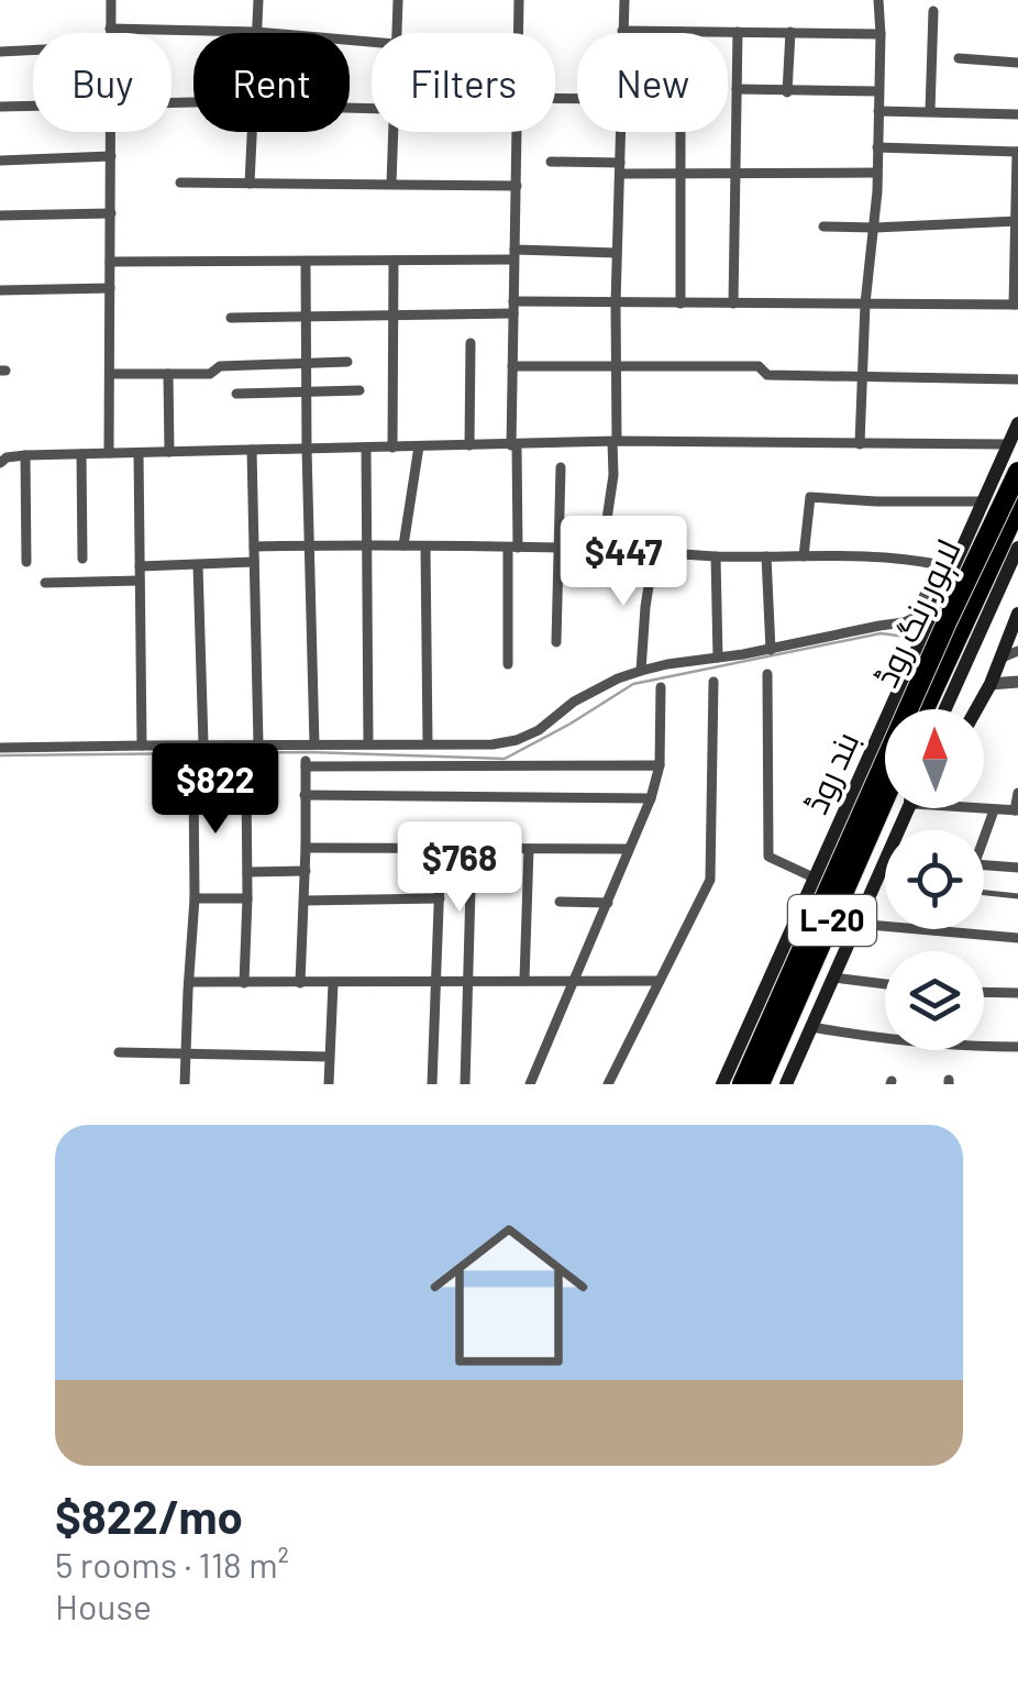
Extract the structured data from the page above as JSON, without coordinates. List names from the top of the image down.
{
  "streets": {
    "highway": ["لاہور رنگ روڈ", "L-20"],
    "main road": ["بند روڈ"]
  },
  "north": "top",
  "page": {
    "chip": [
      "Buy",
      "Rent",
      "Filters",
      "New"
    ],
    "price": ["$447", "$822", "$768"],
    "list": [
      {
        "name": "$822/mo",
        "note": "5 rooms · 118 m² · House"
      }
    ]
  }
}
